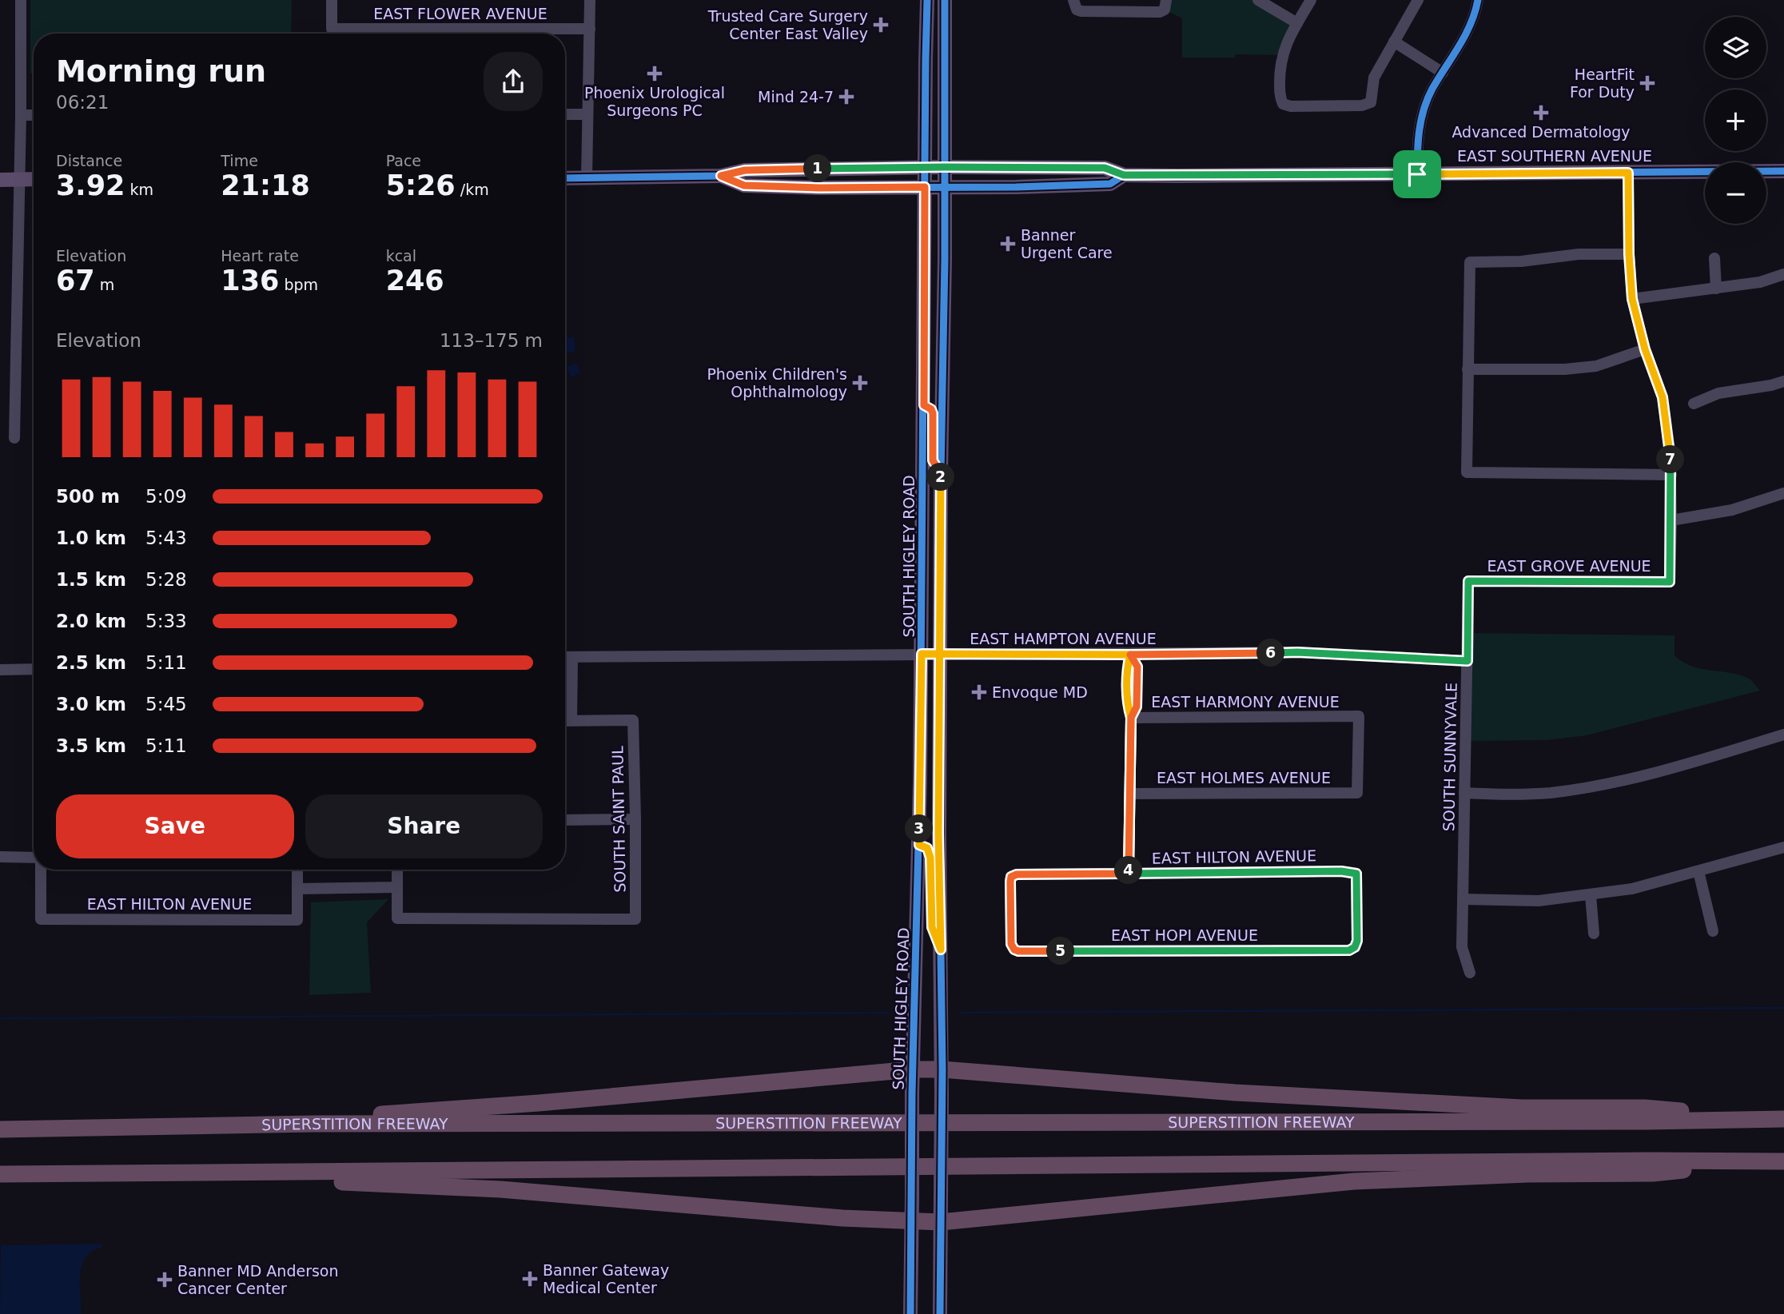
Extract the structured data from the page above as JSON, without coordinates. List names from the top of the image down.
{
  "streets": {
    "highway": ["SUPERSTITION FREEWAY"],
    "main road": ["EAST SOUTHERN AVENUE", "SOUTH HIGLEY ROAD"],
    "street": [
      "EAST FLOWER AVENUE",
      "EAST GROVE AVENUE",
      "EAST HAMPTON AVENUE",
      "EAST HARMONY AVENUE",
      "SOUTH SUNNYVALE",
      "EAST HOLMES AVENUE",
      "SOUTH SAINT PAUL",
      "EAST HILTON AVENUE",
      "EAST HOPI AVENUE"
    ]
  },
  "crossings": [
    ["EAST SOUTHERN AVENUE", "SOUTH HIGLEY ROAD"],
    ["SOUTH HIGLEY ROAD", "EAST HAMPTON AVENUE"],
    ["EAST GROVE AVENUE", "SOUTH SUNNYVALE"],
    ["EAST HAMPTON AVENUE", "SOUTH SUNNYVALE"],
    ["EAST HARMONY AVENUE", "EAST HOLMES AVENUE"],
    ["EAST HILTON AVENUE", "EAST HOPI AVENUE"]
  ],
  "places": {
    "health": [
      "Trusted Care Surgery Center East Valley",
      "Phoenix Urological Surgeons PC",
      "HeartFit For Duty",
      "Mind 24-7",
      "Advanced Dermatology",
      "Banner Urgent Care",
      "Phoenix Children's Ophthalmology",
      "Envoque MD",
      "Banner Gateway Medical Center",
      "Banner MD Anderson Cancer Center"
    ]
  },
  "page": {
    "map_buttons": ["+", "−"],
    "heading": ["Morning run", "06:21"],
    "stats": [
      ["Distance", "3.92 km"],
      ["Time", "21:18"],
      ["Pace", "5:26 /km"],
      ["Elevation", "67 m"],
      ["Heart rate", "136 bpm"],
      ["kcal", "246"]
    ],
    "pins": [
      "1",
      "7",
      "2",
      "6",
      "3",
      "4",
      "5"
    ],
    "chart": ["Elevation", "113–175 m"],
    "list": [
      {
        "name": "500 m",
        "note": "5:09"
      },
      {
        "name": "1.0 km",
        "note": "5:43"
      },
      {
        "name": "1.5 km",
        "note": "5:28"
      },
      {
        "name": "2.0 km",
        "note": "5:33"
      },
      {
        "name": "2.5 km",
        "note": "5:11"
      },
      {
        "name": "3.0 km",
        "note": "5:45"
      },
      {
        "name": "3.5 km",
        "note": "5:11"
      }
    ],
    "buttons": ["Save", "Share"]
  }
}
